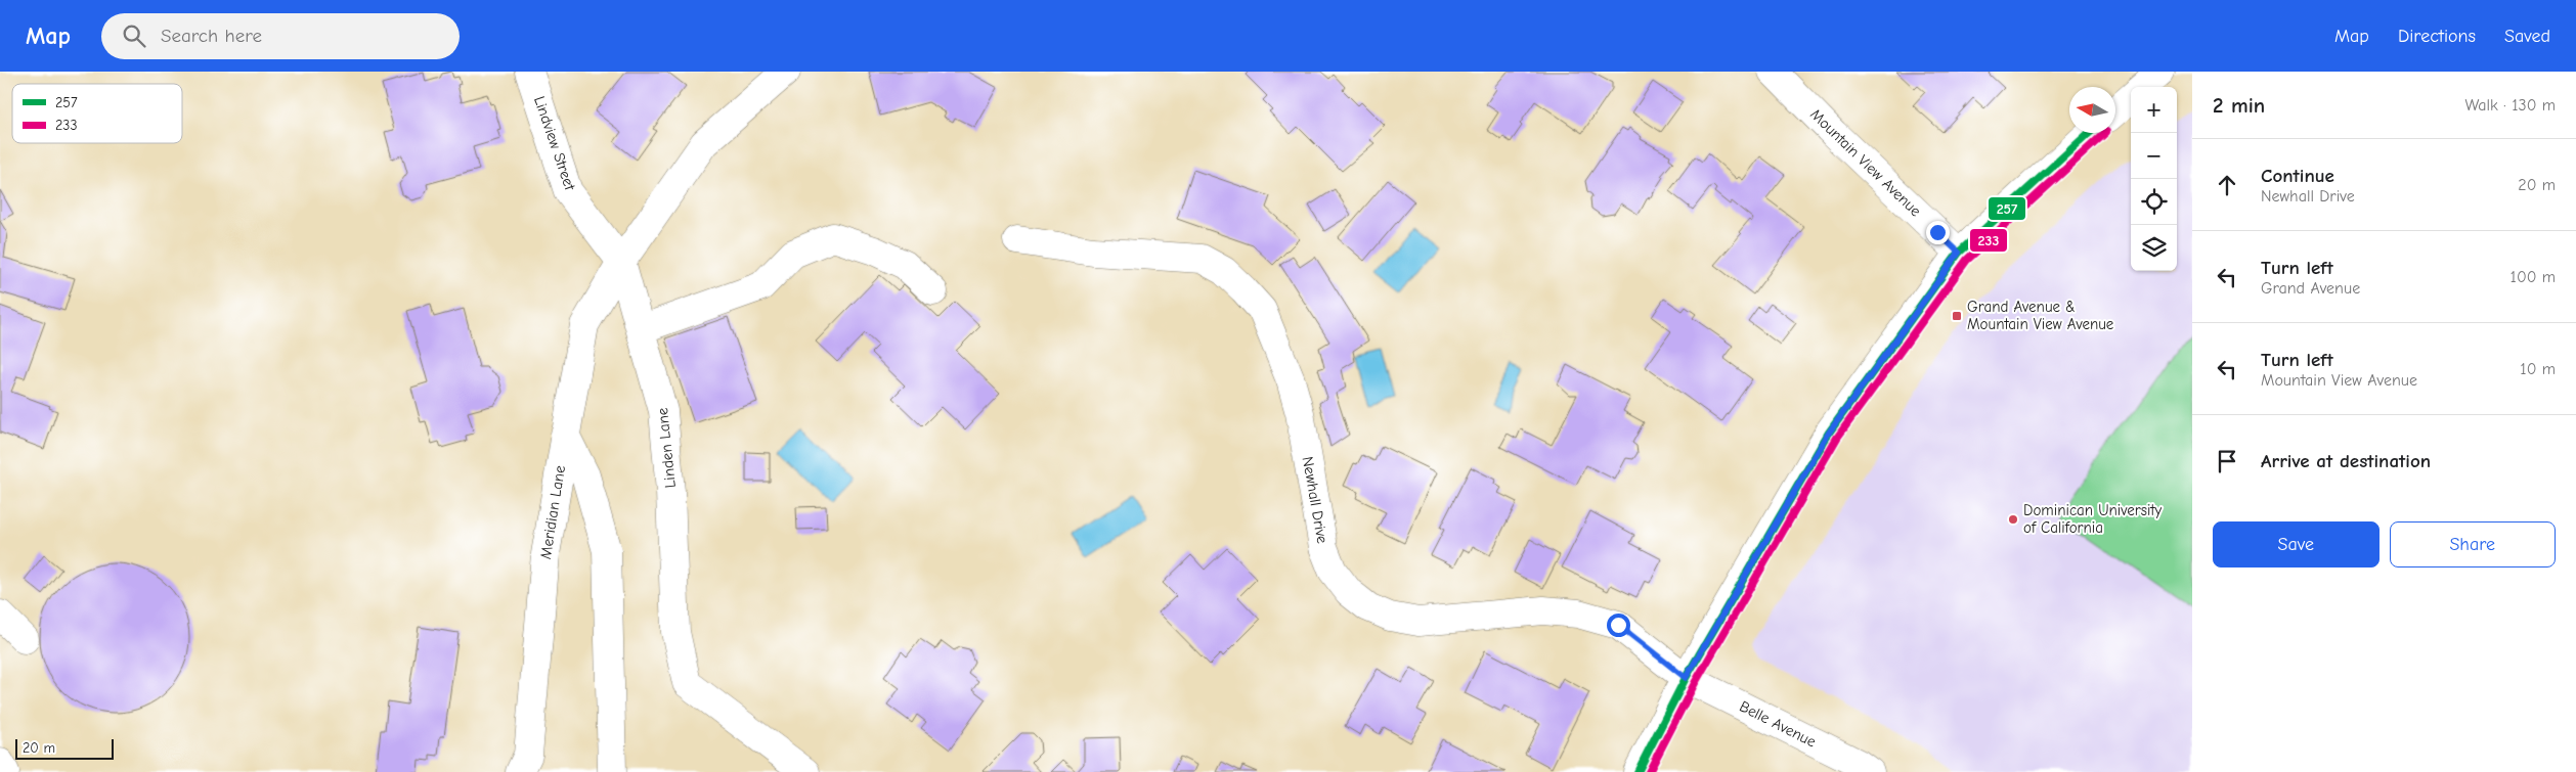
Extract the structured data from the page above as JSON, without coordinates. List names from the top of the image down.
{
  "streets": {
    "street": [
      "Lindview Street",
      "Mountain View Avenue",
      "Linden Lane",
      "Newhall Drive",
      "Meridian Lane",
      "Belle Avenue"
    ]
  },
  "crossings": [
    ["Lindview Street", "Linden Lane"],
    ["Lindview Street", "Meridian Lane"],
    ["Linden Lane", "Meridian Lane"],
    ["Newhall Drive", "Belle Avenue"]
  ],
  "places": {
    "transit": ["Grand Avenue & Mountain View Avenue"],
    "other": ["Dominican University of California"]
  },
  "lines": ["transit line 257", "transit line 233"],
  "legend": ["257", "233"],
  "scale_bar": "20 m",
  "north": "left",
  "page": {
    "header": "Map",
    "search": "Search here",
    "nav": ["Map", "Directions", "Saved"],
    "heading": ["2 min", "Walk · 130 m"],
    "map_buttons": ["+", "−"],
    "list": [
      ["Continue", "Newhall Drive", "20 m"],
      ["Turn left", "Grand Avenue", "100 m"],
      ["Turn left", "Mountain View Avenue", "10 m"],
      "Arrive at destination"
    ],
    "buttons": ["Save", "Share"],
    "scale": "20 m"
  }
}
